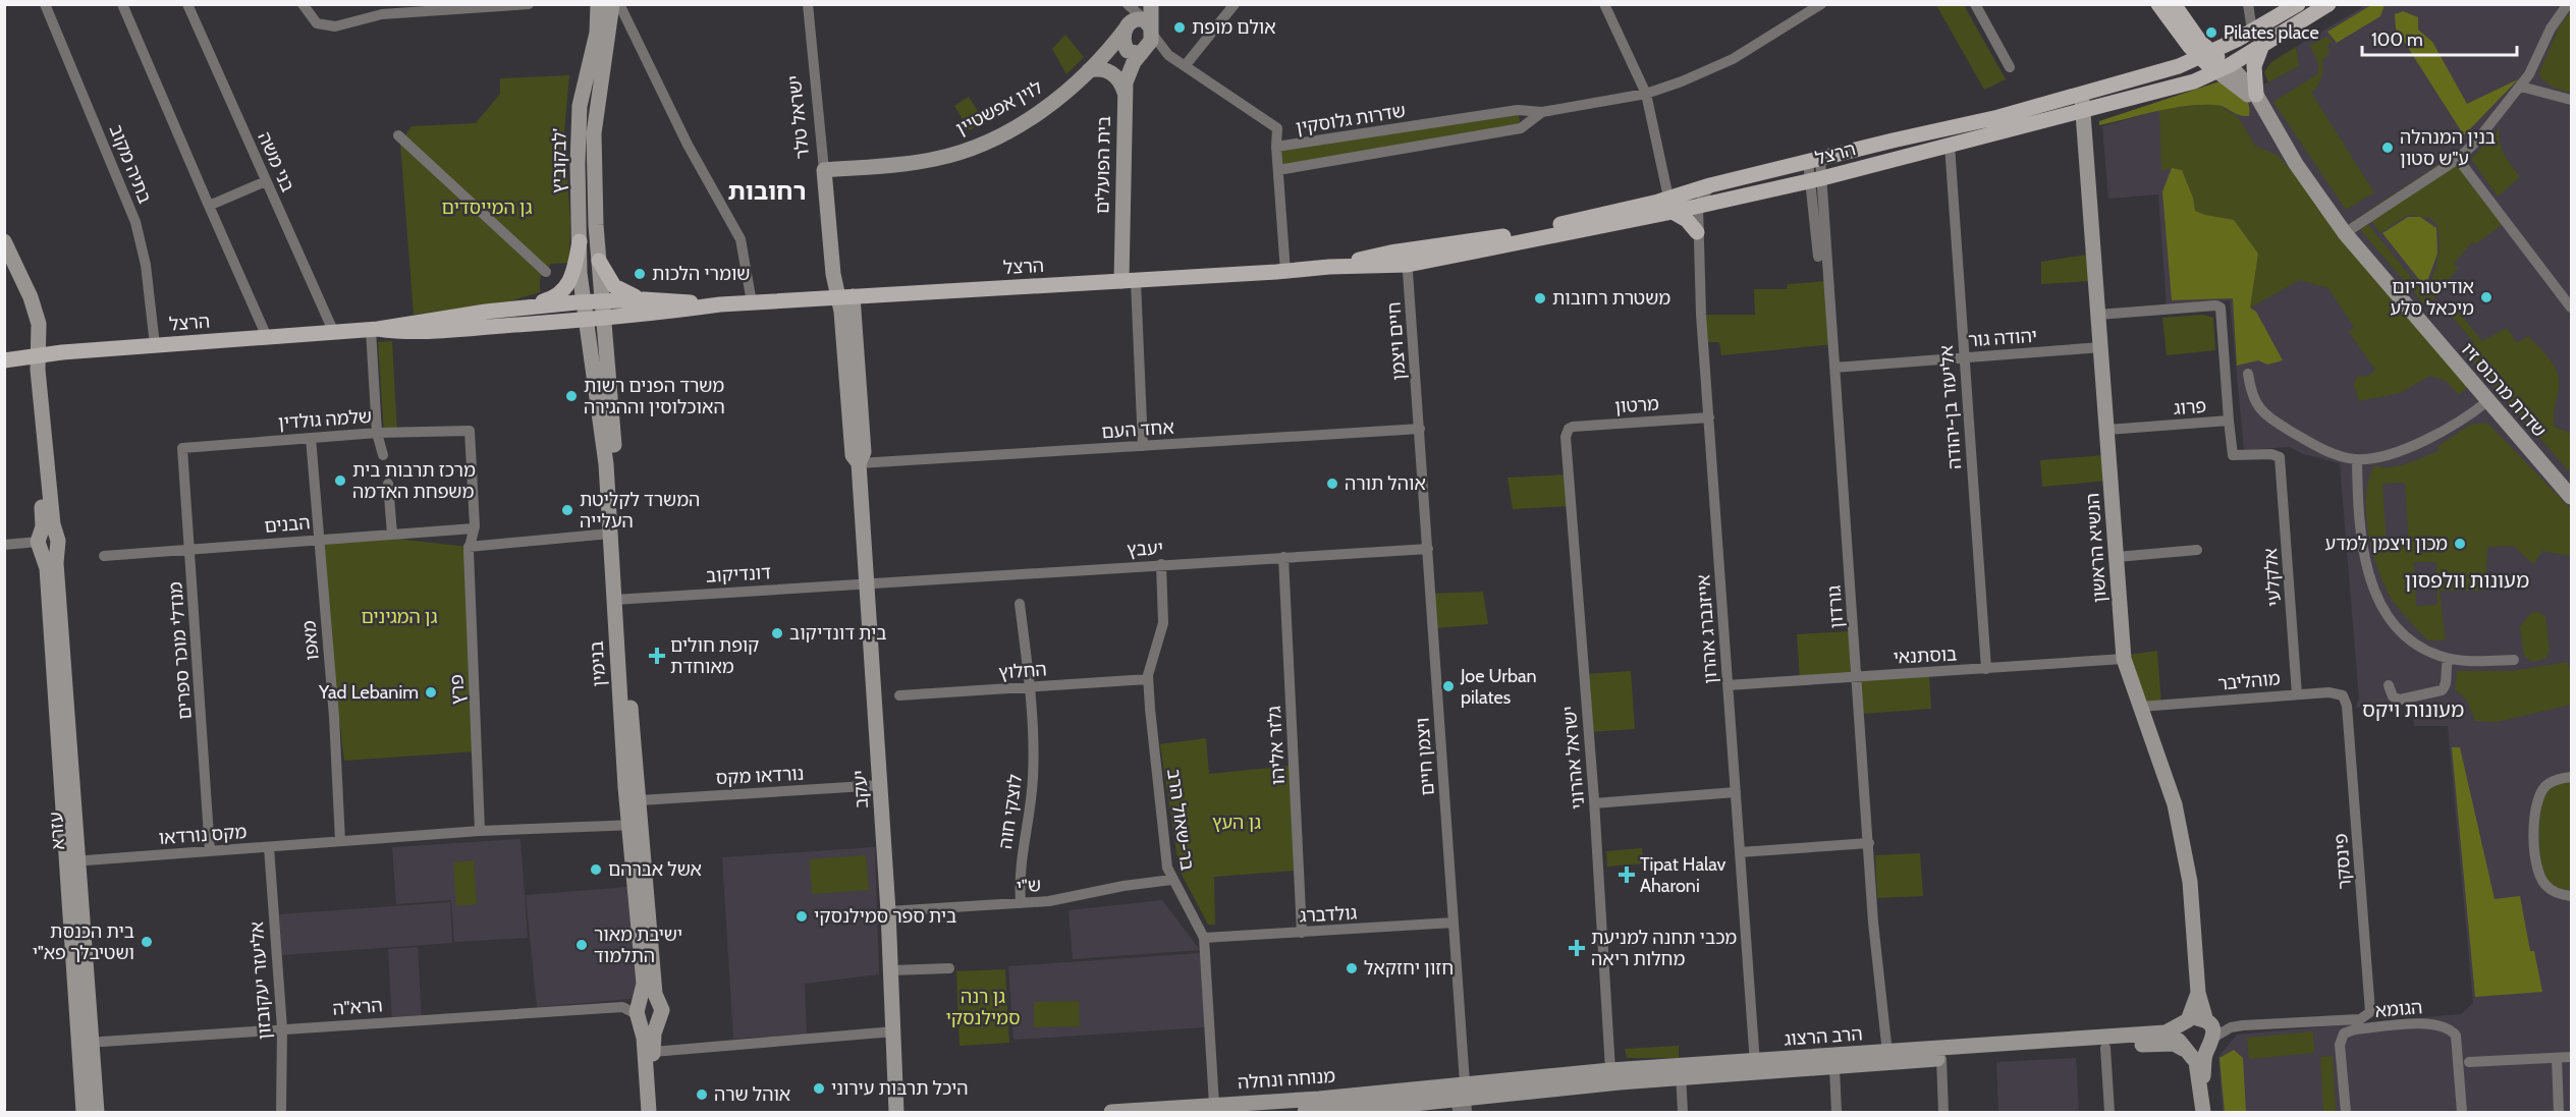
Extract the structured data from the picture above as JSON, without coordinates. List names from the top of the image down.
{
  "streets": {
    "main road": ["הרצל"],
    "street": [
      "לוין אפשטיין",
      "ישראל טלר",
      "שדרות גלוסקין",
      "לבקוביץ'",
      "בני משה",
      "בתיה מקוב",
      "בית הפועלים",
      "יהודה גור",
      "חיים ויצמן",
      "שדרת מרכוס זיו",
      "מרטון",
      "אליעזר בן-יהודה",
      "פרוג",
      "שלמה גולדין",
      "אחד העם",
      "הבנים",
      "הנשיא הראשון",
      "יעבץ",
      "דונדיקוב",
      "אלקלעי",
      "גורדון",
      "אייזנברג אהרון",
      "מאפו",
      "מנדלי מוכר ספרים",
      "בוסתנאי",
      "בנימין",
      "החלוץ",
      "מוהליבר",
      "פרץ",
      "גלזר אליהו",
      "ויצמן חיים",
      "ישראל אהרוני",
      "נורדאו מקס",
      "יעקב",
      "לוצקי חוה",
      "בר-שאול הרב",
      "עזרא",
      "מקס נורדאו",
      "פינסקר",
      "ש\"י",
      "גולדברג",
      "אליעזר יעקובזון",
      "הרא\"ה",
      "הגומא",
      "הרב הרצוג",
      "מנוחה ונחלה"
    ]
  },
  "crossings": [
    ["לוין אפשטיין", "ישראל טלר"],
    ["לוין אפשטיין", "שדרות גלוסקין"],
    ["לוין אפשטיין", "בית הפועלים"],
    ["ישראל טלר", "הרצל"],
    ["ישראל טלר", "יעקב"],
    ["שדרות גלוסקין", "בית הפועלים"],
    ["הרצל", "לבקוביץ'"],
    ["הרצל", "בני משה"],
    ["הרצל", "בתיה מקוב"],
    ["הרצל", "בית הפועלים"],
    ["הרצל", "חיים ויצמן"],
    ["הרצל", "שדרת מרכוס זיו"],
    ["הרצל", "אליעזר בן-יהודה"],
    ["הרצל", "הנשיא הראשון"],
    ["הרצל", "גורדון"],
    ["הרצל", "אייזנברג אהרון"],
    ["הרצל", "בנימין"],
    ["הרצל", "יעקב"],
    ["הרצל", "עזרא"],
    ["לבקוביץ'", "בנימין"],
    ["יהודה גור", "אליעזר בן-יהודה"],
    ["יהודה גור", "הנשיא הראשון"],
    ["יהודה גור", "גורדון"],
    ["חיים ויצמן", "אחד העם"],
    ["חיים ויצמן", "ויצמן חיים"],
    ["מרטון", "אייזנברג אהרון"],
    ["מרטון", "ישראל אהרוני"],
    ["אליעזר בן-יהודה", "בוסתנאי"],
    ["פרוג", "הנשיא הראשון"],
    ["פרוג", "אלקלעי"],
    ["שלמה גולדין", "מאפו"],
    ["שלמה גולדין", "מנדלי מוכר ספרים"],
    ["שלמה גולדין", "פרץ"],
    ["אחד העם", "ויצמן חיים"],
    ["אחד העם", "יעקב"],
    ["הבנים", "מאפו"],
    ["הבנים", "מנדלי מוכר ספרים"],
    ["הבנים", "פרץ"],
    ["הנשיא הראשון", "בוסתנאי"],
    ["הנשיא הראשון", "מוהליבר"],
    ["הנשיא הראשון", "פינסקר"],
    ["הנשיא הראשון", "הרב הרצוג"],
    ["יעבץ", "דונדיקוב"],
    ["יעבץ", "גלזר אליהו"],
    ["יעבץ", "ויצמן חיים"],
    ["יעבץ", "יעקב"],
    ["דונדיקוב", "בנימין"],
    ["דונדיקוב", "יעקב"],
    ["אלקלעי", "מוהליבר"],
    ["גורדון", "בוסתנאי"],
    ["גורדון", "הרב הרצוג"],
    ["אייזנברג אהרון", "בוסתנאי"],
    ["אייזנברג אהרון", "הרב הרצוג"],
    ["מאפו", "מקס נורדאו"],
    ["מנדלי מוכר ספרים", "מקס נורדאו"],
    ["בנימין", "נורדאו מקס"],
    ["בנימין", "הרא\"ה"],
    ["החלוץ", "לוצקי חוה"],
    ["החלוץ", "בר-שאול הרב"],
    ["מוהליבר", "פינסקר"],
    ["גלזר אליהו", "גולדברג"],
    ["ויצמן חיים", "גולדברג"],
    ["ויצמן חיים", "הרב הרצוג"],
    ["ויצמן חיים", "מנוחה ונחלה"],
    ["ישראל אהרוני", "הרב הרצוג"],
    ["נורדאו מקס", "יעקב"],
    ["יעקב", "ש\"י"],
    ["לוצקי חוה", "ש\"י"],
    ["בר-שאול הרב", "ש\"י"],
    ["בר-שאול הרב", "גולדברג"],
    ["בר-שאול הרב", "מנוחה ונחלה"],
    ["עזרא", "מקס נורדאו"],
    ["עזרא", "הרא\"ה"],
    ["מקס נורדאו", "אליעזר יעקובזון"],
    ["פינסקר", "הרב הרצוג"],
    ["אליעזר יעקובזון", "הרא\"ה"],
    ["הרב הרצוג", "מנוחה ונחלה"]
  ],
  "districts": ["רחובות", "מעונות וולפסון", "מעונות ויקס"],
  "parks": [
    "גן המייסדים",
    "גן המגינים",
    "גן העץ",
    "גן רנה סמילנסקי"
  ],
  "places": {
    "other": [
      "אולם מופת",
      "Pilates place",
      "בנין המנהלה ע\"ש סטון",
      "שומרי הלכות",
      "אודיטוריום מיכאל סלע",
      "משטרת רחובות",
      "משרד הפנים רשות האוכלוסין וההגירה",
      "מרכז תרבות בית משפחת האדמה",
      "אוהל תורה",
      "המשרד לקליטת העלייה",
      "מכון ויצמן למדע",
      "בית דונדיקוב",
      "Joe Urban pilates",
      "Yad Lebanim",
      "אשל אברהם",
      "בית ספר סמילנסקי",
      "בית הכנסת ושטיבלך פא\"י",
      "ישיבת מאור התלמוד",
      "חזון יחזקאל",
      "היכל תרבות עירוני",
      "אוהל שרה"
    ],
    "health": ["קופת חולים מאוחדת", "Tipat Halav Aharoni", "מכבי תחנה למניעת מחלות ריאה"]
  },
  "scale_bar": "100 m"
}
